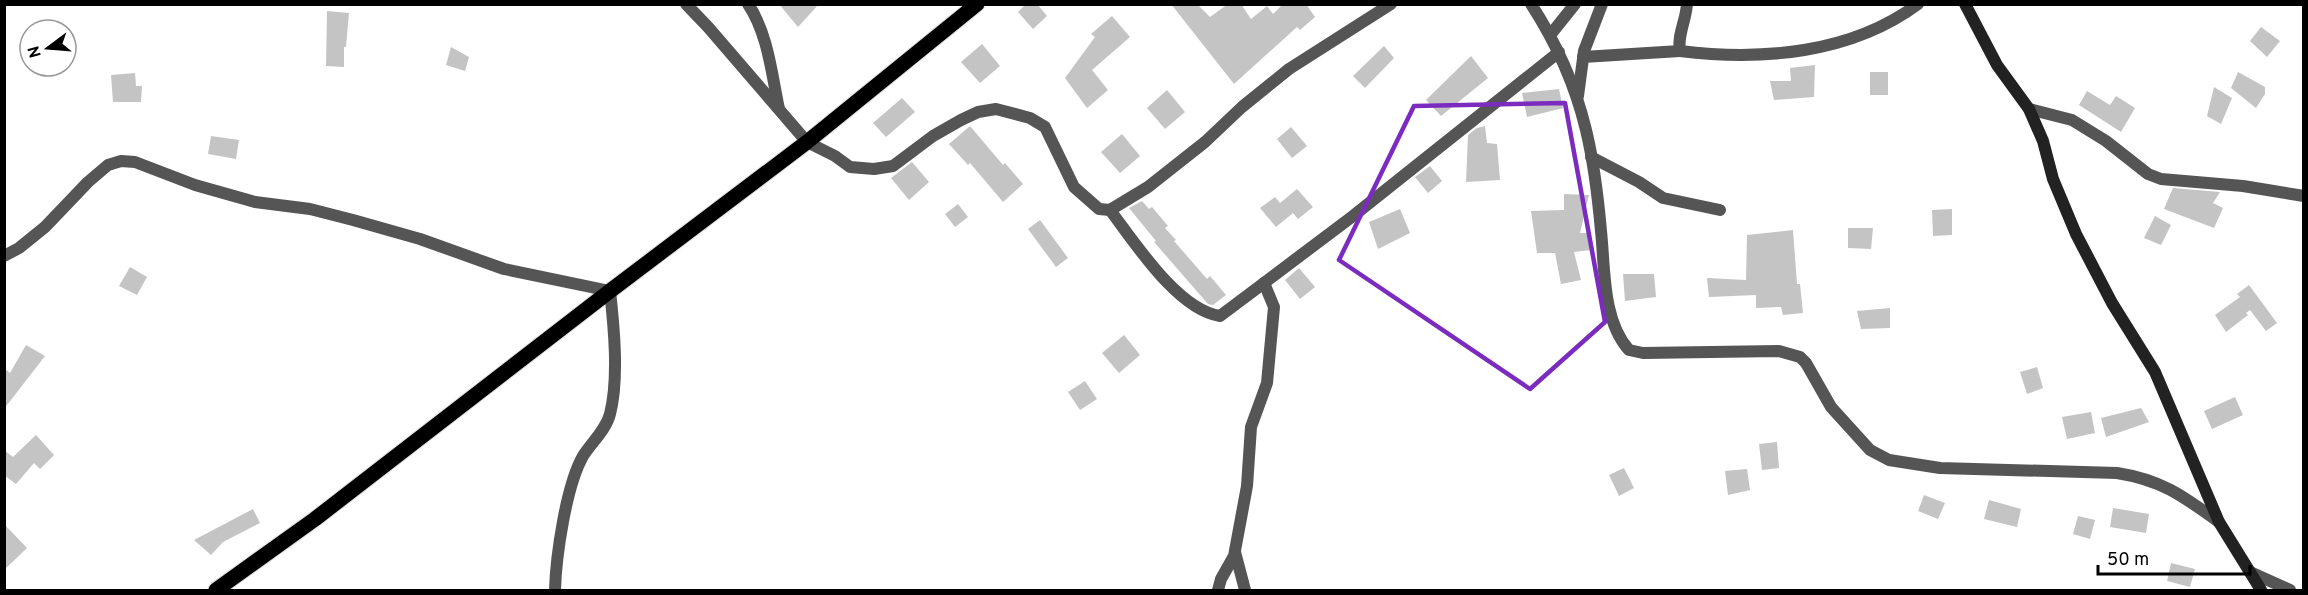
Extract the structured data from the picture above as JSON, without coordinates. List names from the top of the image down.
{
  "scale_bar": "50 m",
  "north": "left"
}
